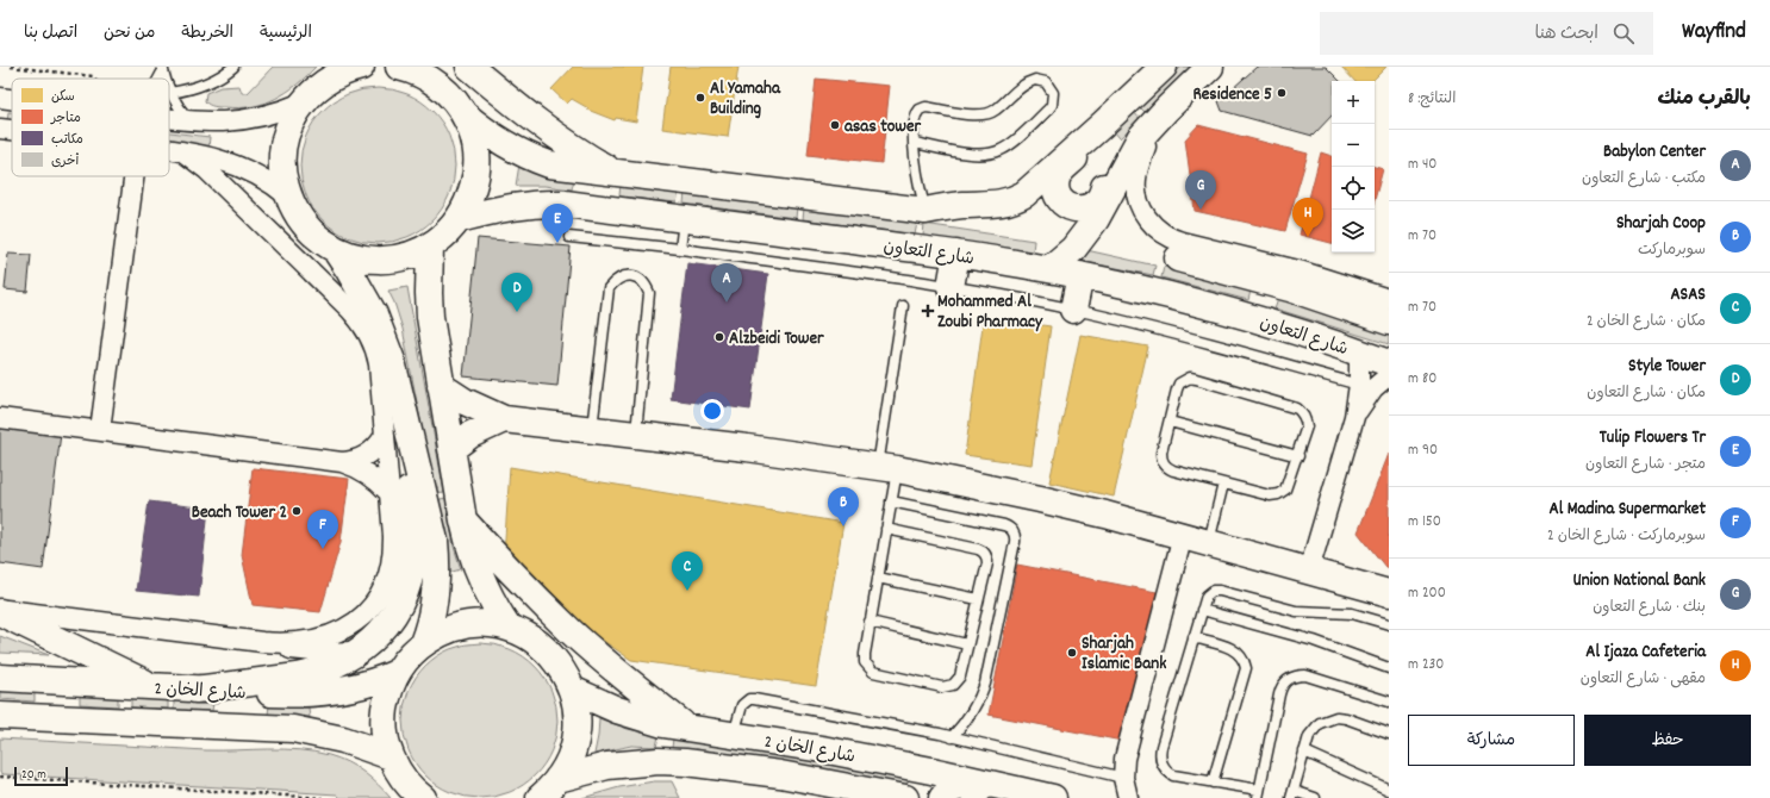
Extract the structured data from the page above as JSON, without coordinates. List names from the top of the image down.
{
  "streets": {
    "main road": ["شارع التعاون", "شارع الخان 2"]
  },
  "places": {
    "other": [
      "Residence 5",
      "Al Yamaha Building",
      "asas tower",
      "Alzbeidi Tower",
      "Beach Tower 2",
      "Sharjah Islamic Bank"
    ],
    "health": ["Mohammed Al Zoubi Pharmacy"]
  },
  "legend": [
    "سكن",
    "متاجر",
    "مكاتب",
    "أخرى"
  ],
  "scale_bar": "20 m",
  "page": {
    "header": "Wayfind",
    "search": "ابحث هنا",
    "nav": [
      "الرئيسية",
      "الخريطة",
      "من نحن",
      "اتصل بنا"
    ],
    "heading": ["بالقرب منك", "النتائج: 8"],
    "map_buttons": ["+", "−"],
    "list": [
      {
        "mark": "A",
        "name": "Babylon Center",
        "note": "مكتب · شارع التعاون",
        "value": "40 m"
      },
      {
        "mark": "B",
        "name": "Sharjah Coop",
        "note": "سوبرماركت",
        "value": "70 m"
      },
      {
        "mark": "C",
        "name": "ASAS",
        "note": "مكان · شارع الخان 2",
        "value": "70 m"
      },
      {
        "mark": "D",
        "name": "Style Tower",
        "note": "مكان · شارع التعاون",
        "value": "80 m"
      },
      {
        "mark": "E",
        "name": "Tulip Flowers Tr",
        "note": "متجر · شارع التعاون",
        "value": "90 m"
      },
      {
        "mark": "F",
        "name": "Al Madina Supermarket",
        "note": "سوبرماركت · شارع الخان 2",
        "value": "150 m"
      },
      {
        "mark": "G",
        "name": "Union National Bank",
        "note": "بنك · شارع التعاون",
        "value": "200 m"
      },
      {
        "mark": "H",
        "name": "Al Ijaza Cafeteria",
        "note": "مقهى · شارع التعاون",
        "value": "230 m"
      }
    ],
    "pins": [
      "G",
      "H",
      "E",
      "A",
      "D",
      "B",
      "F",
      "C"
    ],
    "buttons": ["حفظ", "مشاركة"],
    "scale": "20 m"
  }
}
